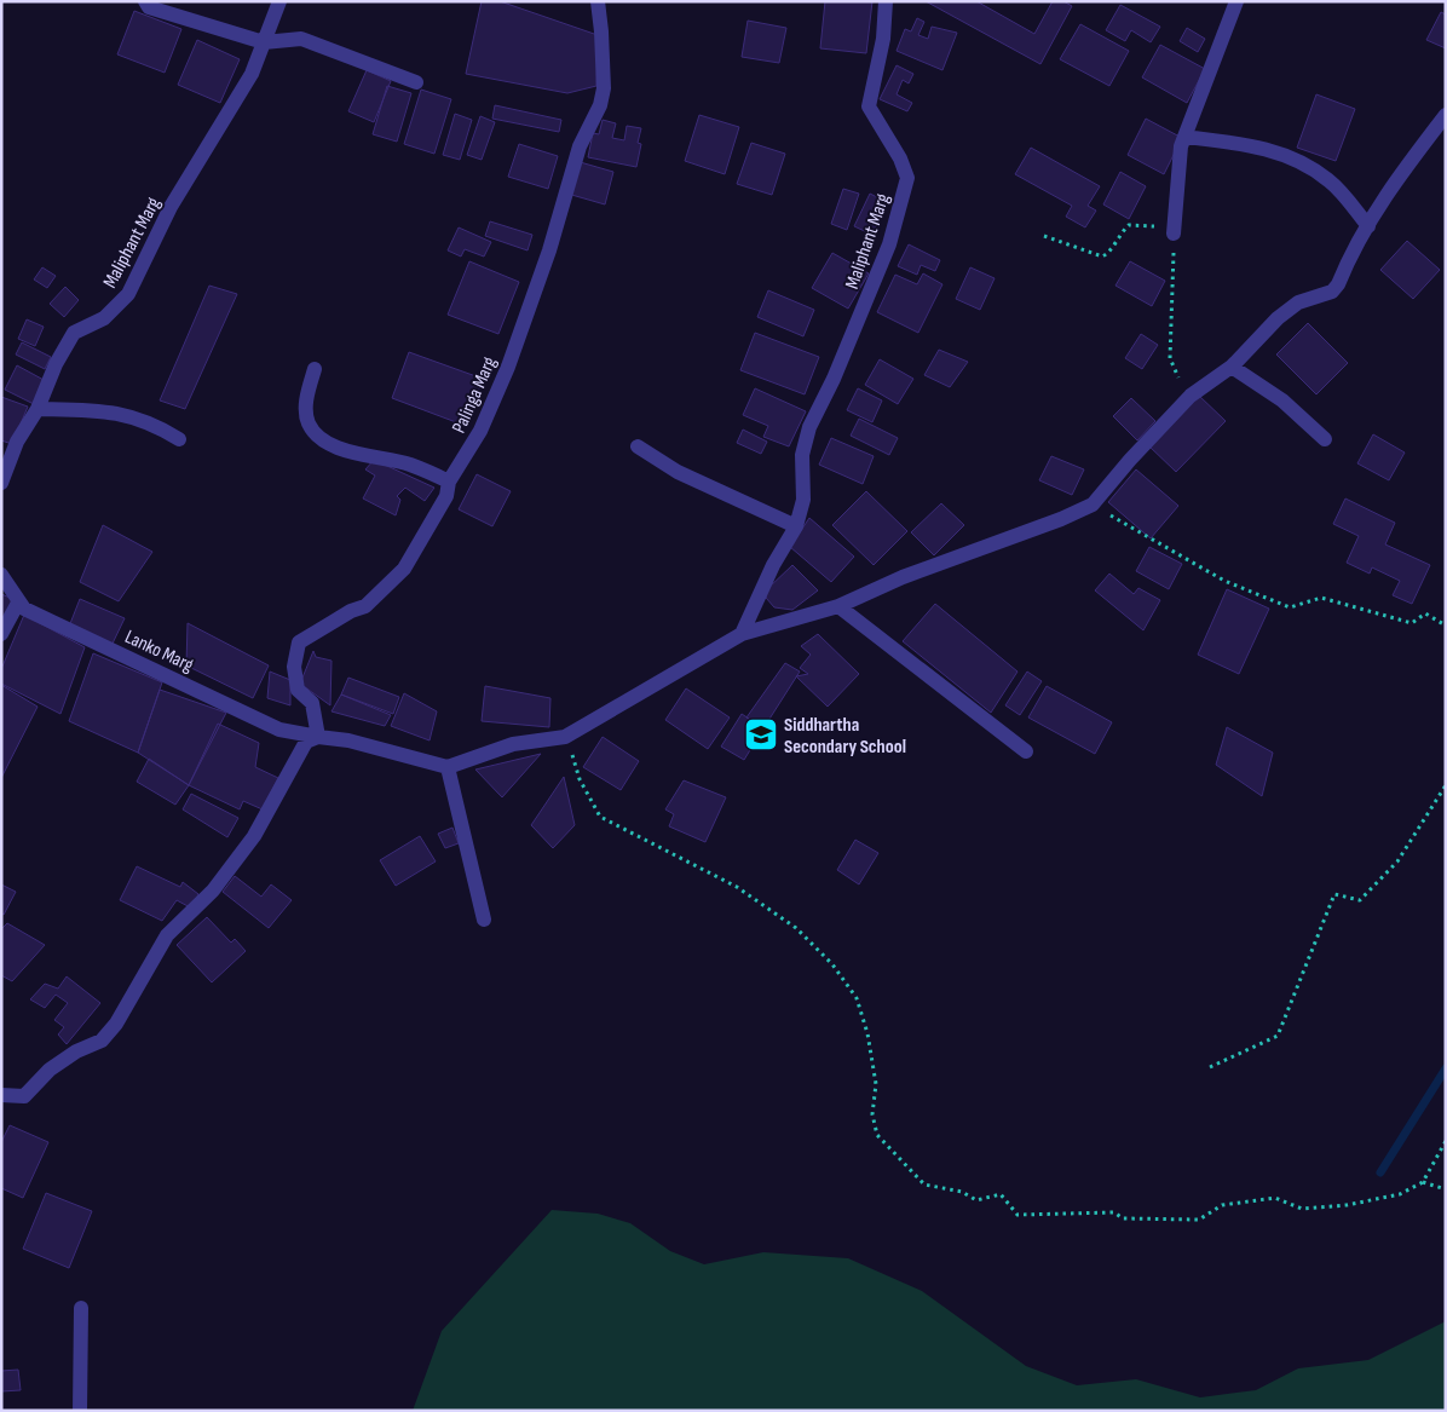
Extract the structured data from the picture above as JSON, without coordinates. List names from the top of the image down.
{
  "streets": {
    "street": ["Maliphant Marg", "Palinga Marg", "Lanko Marg"]
  },
  "crossings": [
    ["Palinga Marg", "Lanko Marg"]
  ],
  "places": {
    "school or university": ["Siddhartha Secondary School"]
  }
}
